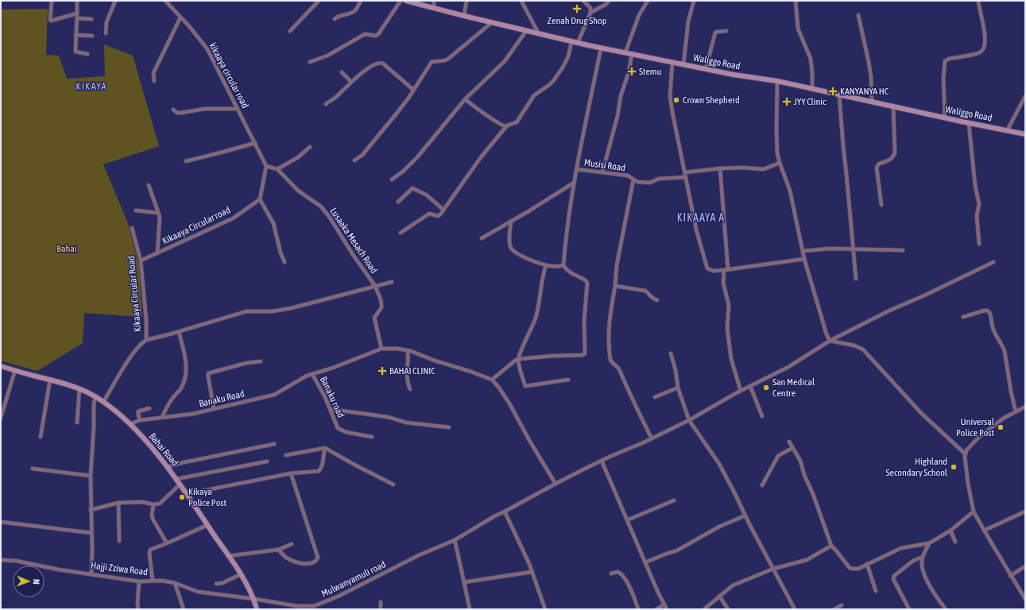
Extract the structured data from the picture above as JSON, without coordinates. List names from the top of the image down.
{
  "streets": {
    "street": [
      "Waliggo Road",
      "kikaaya circular road",
      "Musisi Road",
      "Kikaaya Circular road",
      "Lusaaka Mesach Road",
      "Kikaaya Circular Road",
      "Banaku road",
      "Banaku Road",
      "Bahai Road",
      "Hajji Zziwa Road",
      "Mulwanyamuli road"
    ]
  },
  "crossings": [
    ["Kikaaya Circular road", "Kikaaya Circular Road"],
    ["Lusaaka Mesach Road", "Banaku Road"],
    ["Kikaaya Circular Road", "Bahai Road"],
    ["Banaku road", "Banaku Road"],
    ["Banaku Road", "Bahai Road"],
    ["Bahai Road", "Hajji Zziwa Road"],
    ["Bahai Road", "Mulwanyamuli road"],
    ["Hajji Zziwa Road", "Mulwanyamuli road"]
  ],
  "districts": ["KIKAYA", "KIKAAYA A"],
  "parks": ["Bahai"],
  "places": {
    "health": [
      "Zenah Drug Shop",
      "Stemu",
      "KANYANYA HC",
      "JYY Clinic",
      "BAHAI CLINIC"
    ],
    "other": [
      "Crown Shepherd",
      "San Medical Centre",
      "Universal Police Post",
      "Highland Secondary School",
      "Kikaya Police Post"
    ]
  },
  "north": "right"
}
